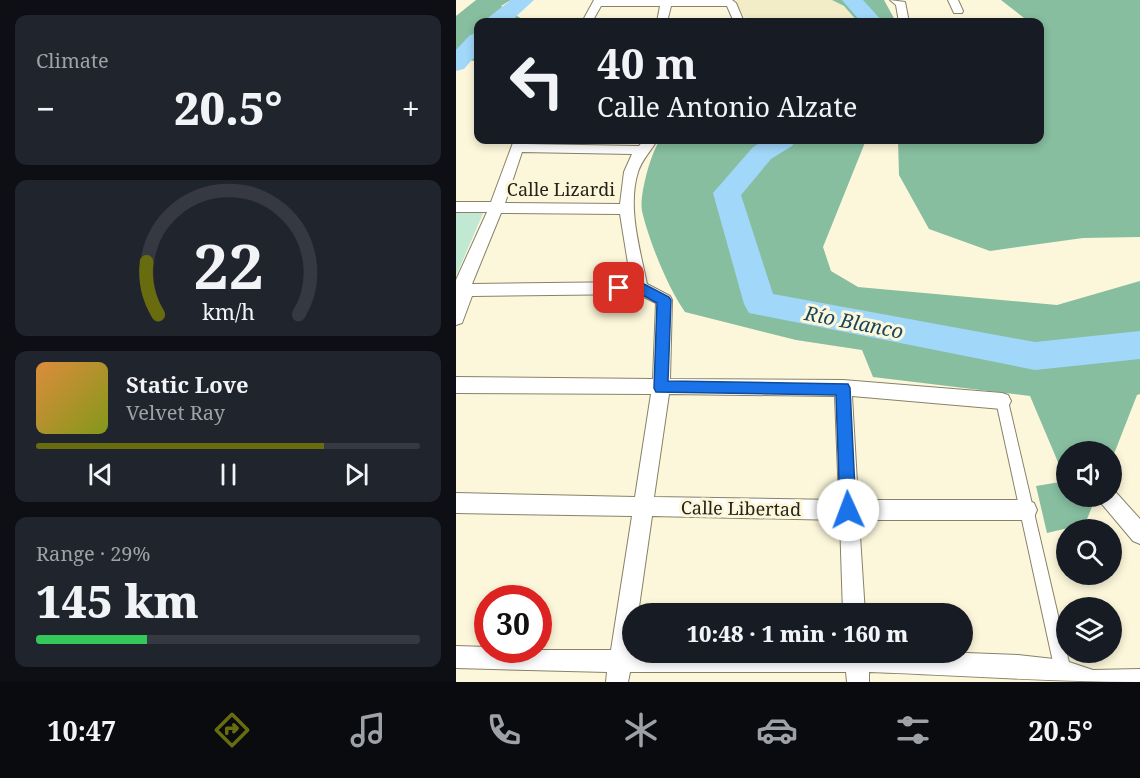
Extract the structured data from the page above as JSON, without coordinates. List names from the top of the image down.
{
  "streets": {
    "street": ["Calle Lizardi", "Calle Libertad"]
  },
  "water": ["Río Blanco"],
  "page": {
    "tile": [
      "Climate",
      ["Range · 29%", "145 km"]
    ],
    "turn": ["40 m", "Calle Antonio Alzate"],
    "heat": ["−", "20.5°", "+"],
    "song": ["Static Love", "Velvet Ray"],
    "limit": "30",
    "trip": "10:48 · 1 min · 160 m",
    "tabs": ["10:47", "20.5°"],
    "gauge": ["22", "km/h"]
  }
}
